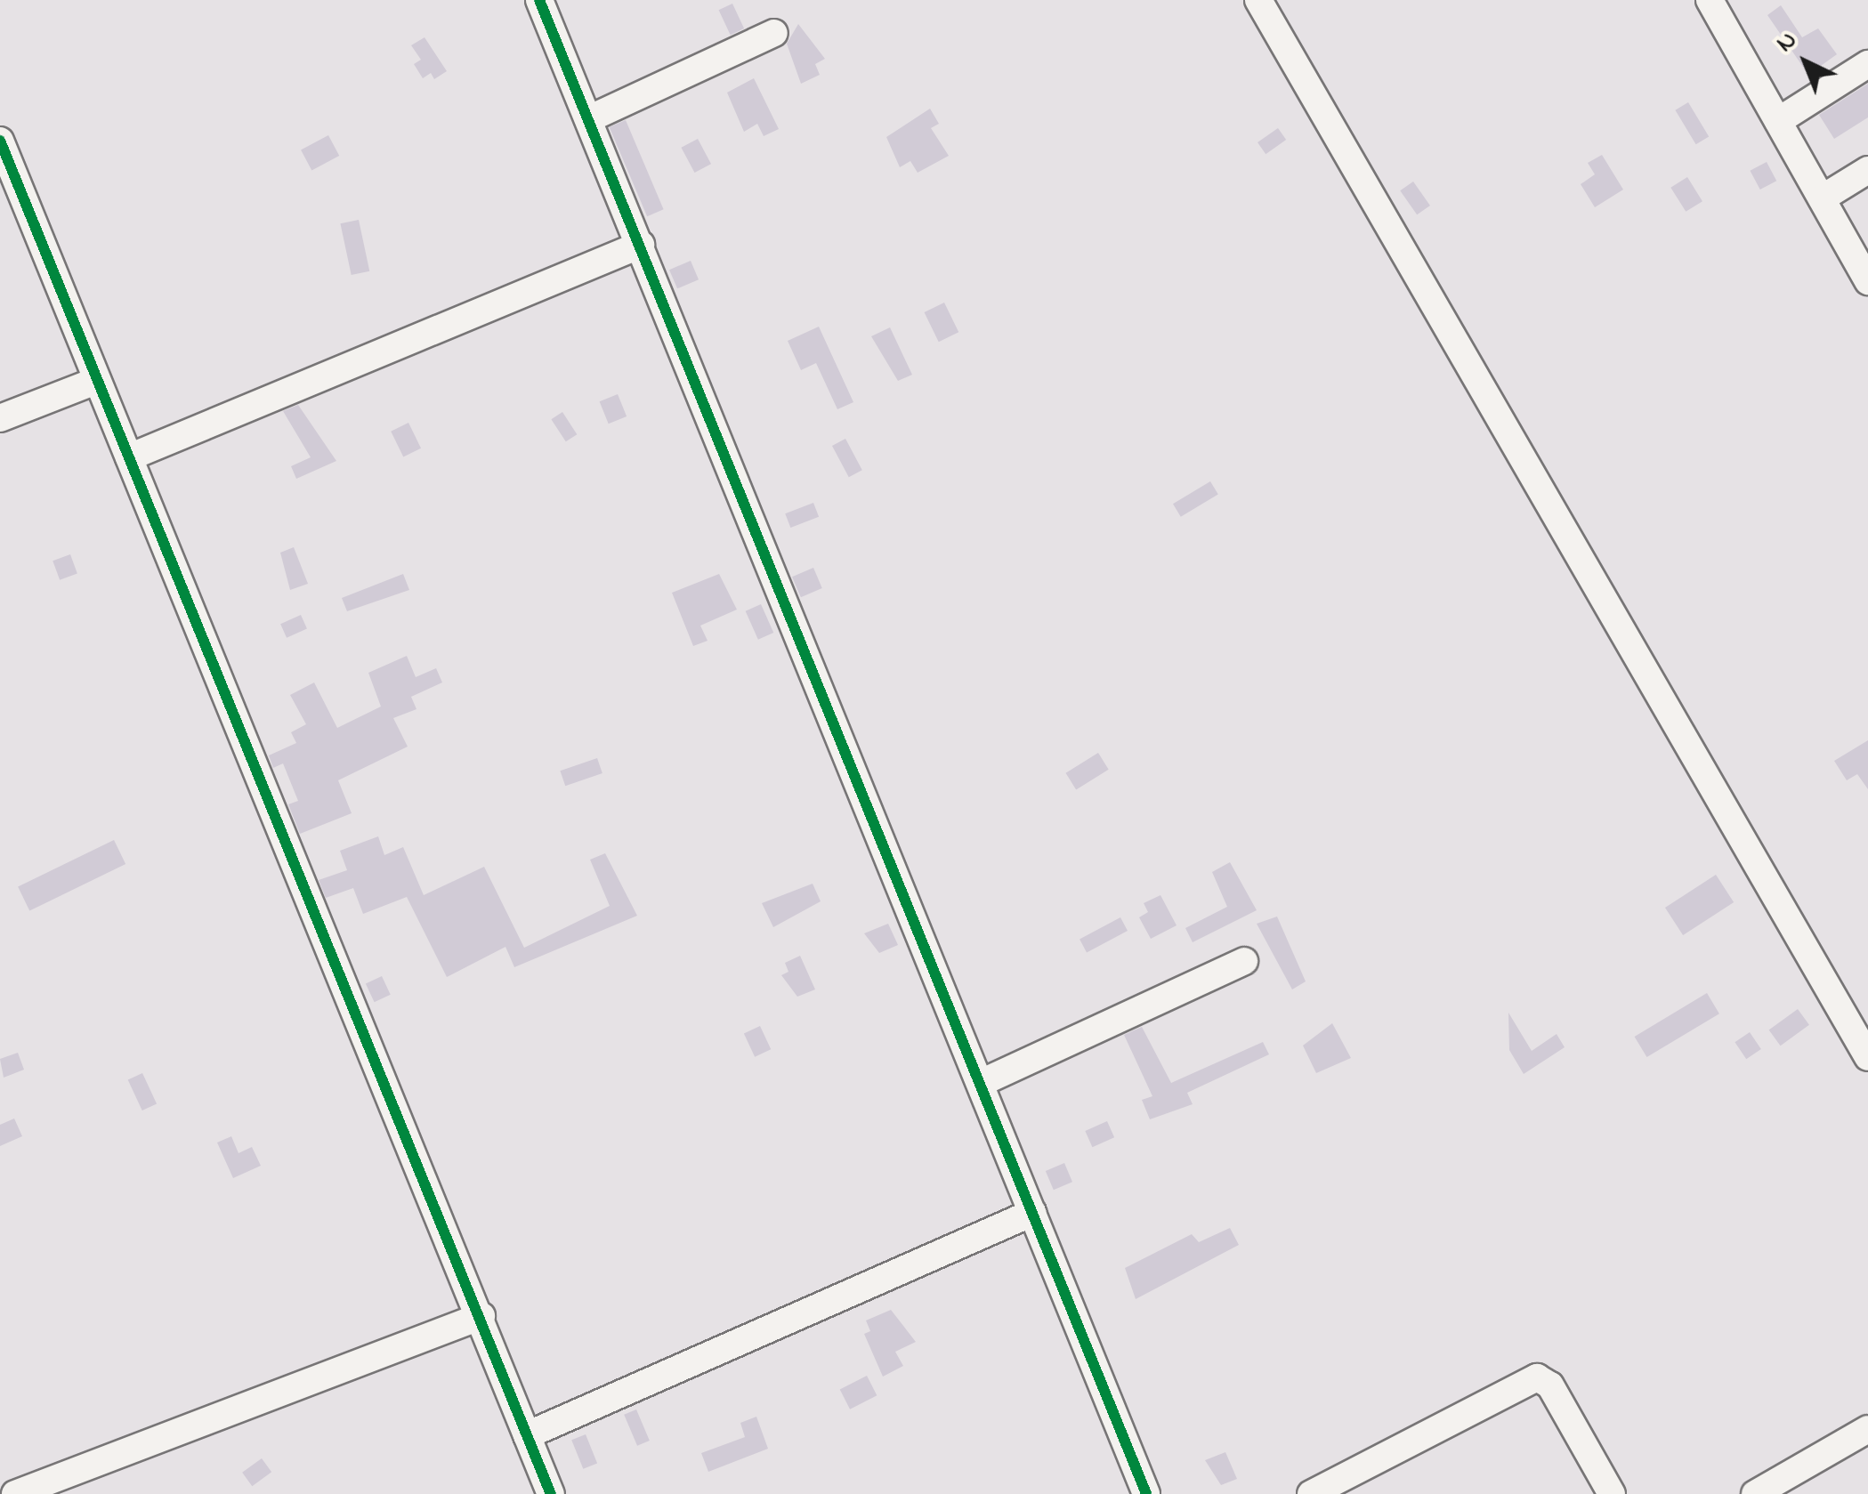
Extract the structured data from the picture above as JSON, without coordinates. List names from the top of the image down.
{
  "north": "top left"
}
